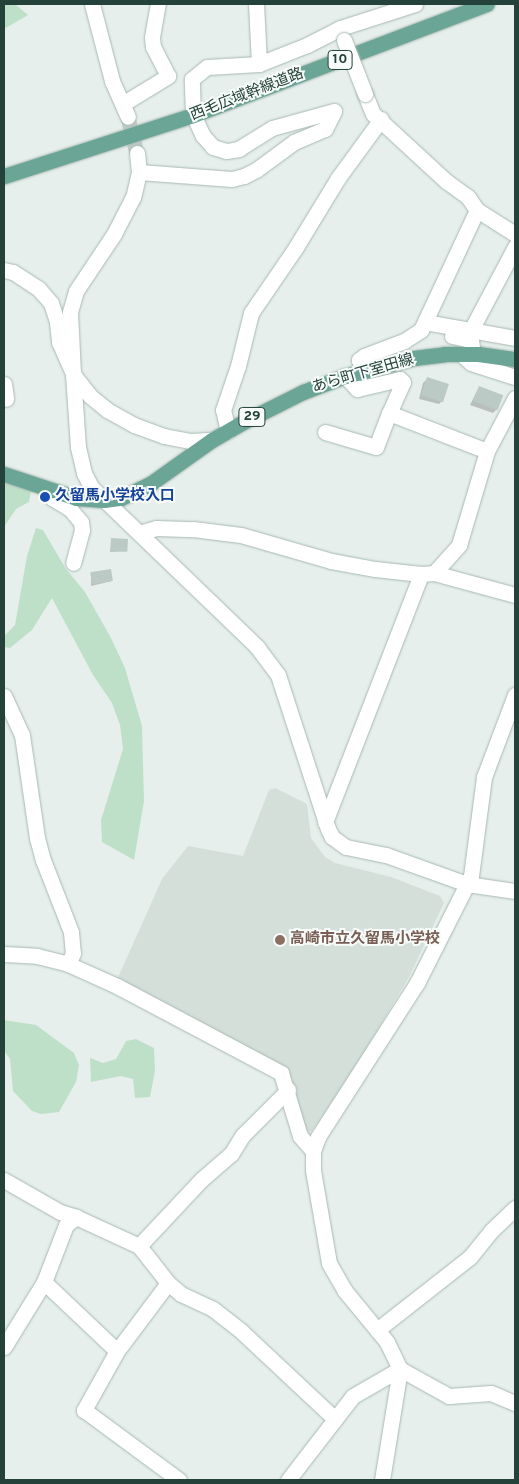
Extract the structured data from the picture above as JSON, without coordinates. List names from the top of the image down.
{
  "streets": {
    "main road": [
      "10",
      "西毛広域幹線道路",
      "あら町下室田線",
      "29"
    ]
  },
  "places": ["久留馬小学校入口", "高崎市立久留馬小学校"]
}
